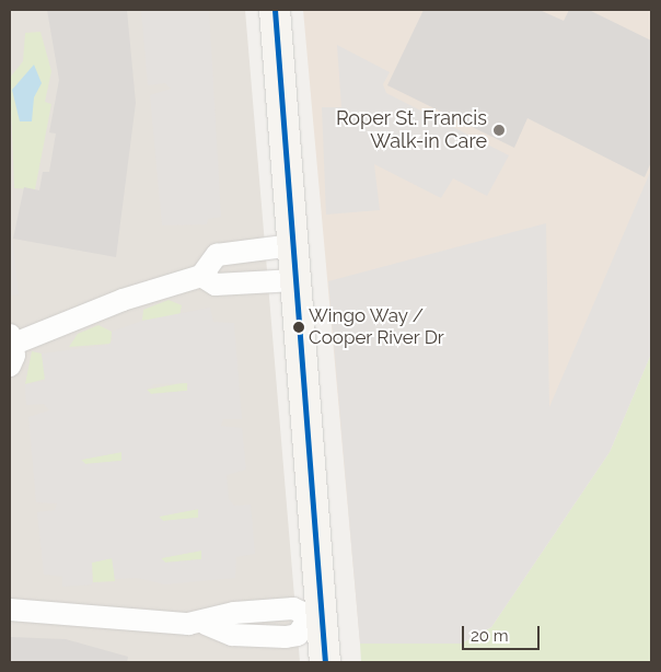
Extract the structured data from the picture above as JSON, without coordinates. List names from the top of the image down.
{
  "places": ["Roper St. Francis Walk-in Care", "Wingo Way / Cooper River Dr"],
  "scale_bar": "20 m"
}
